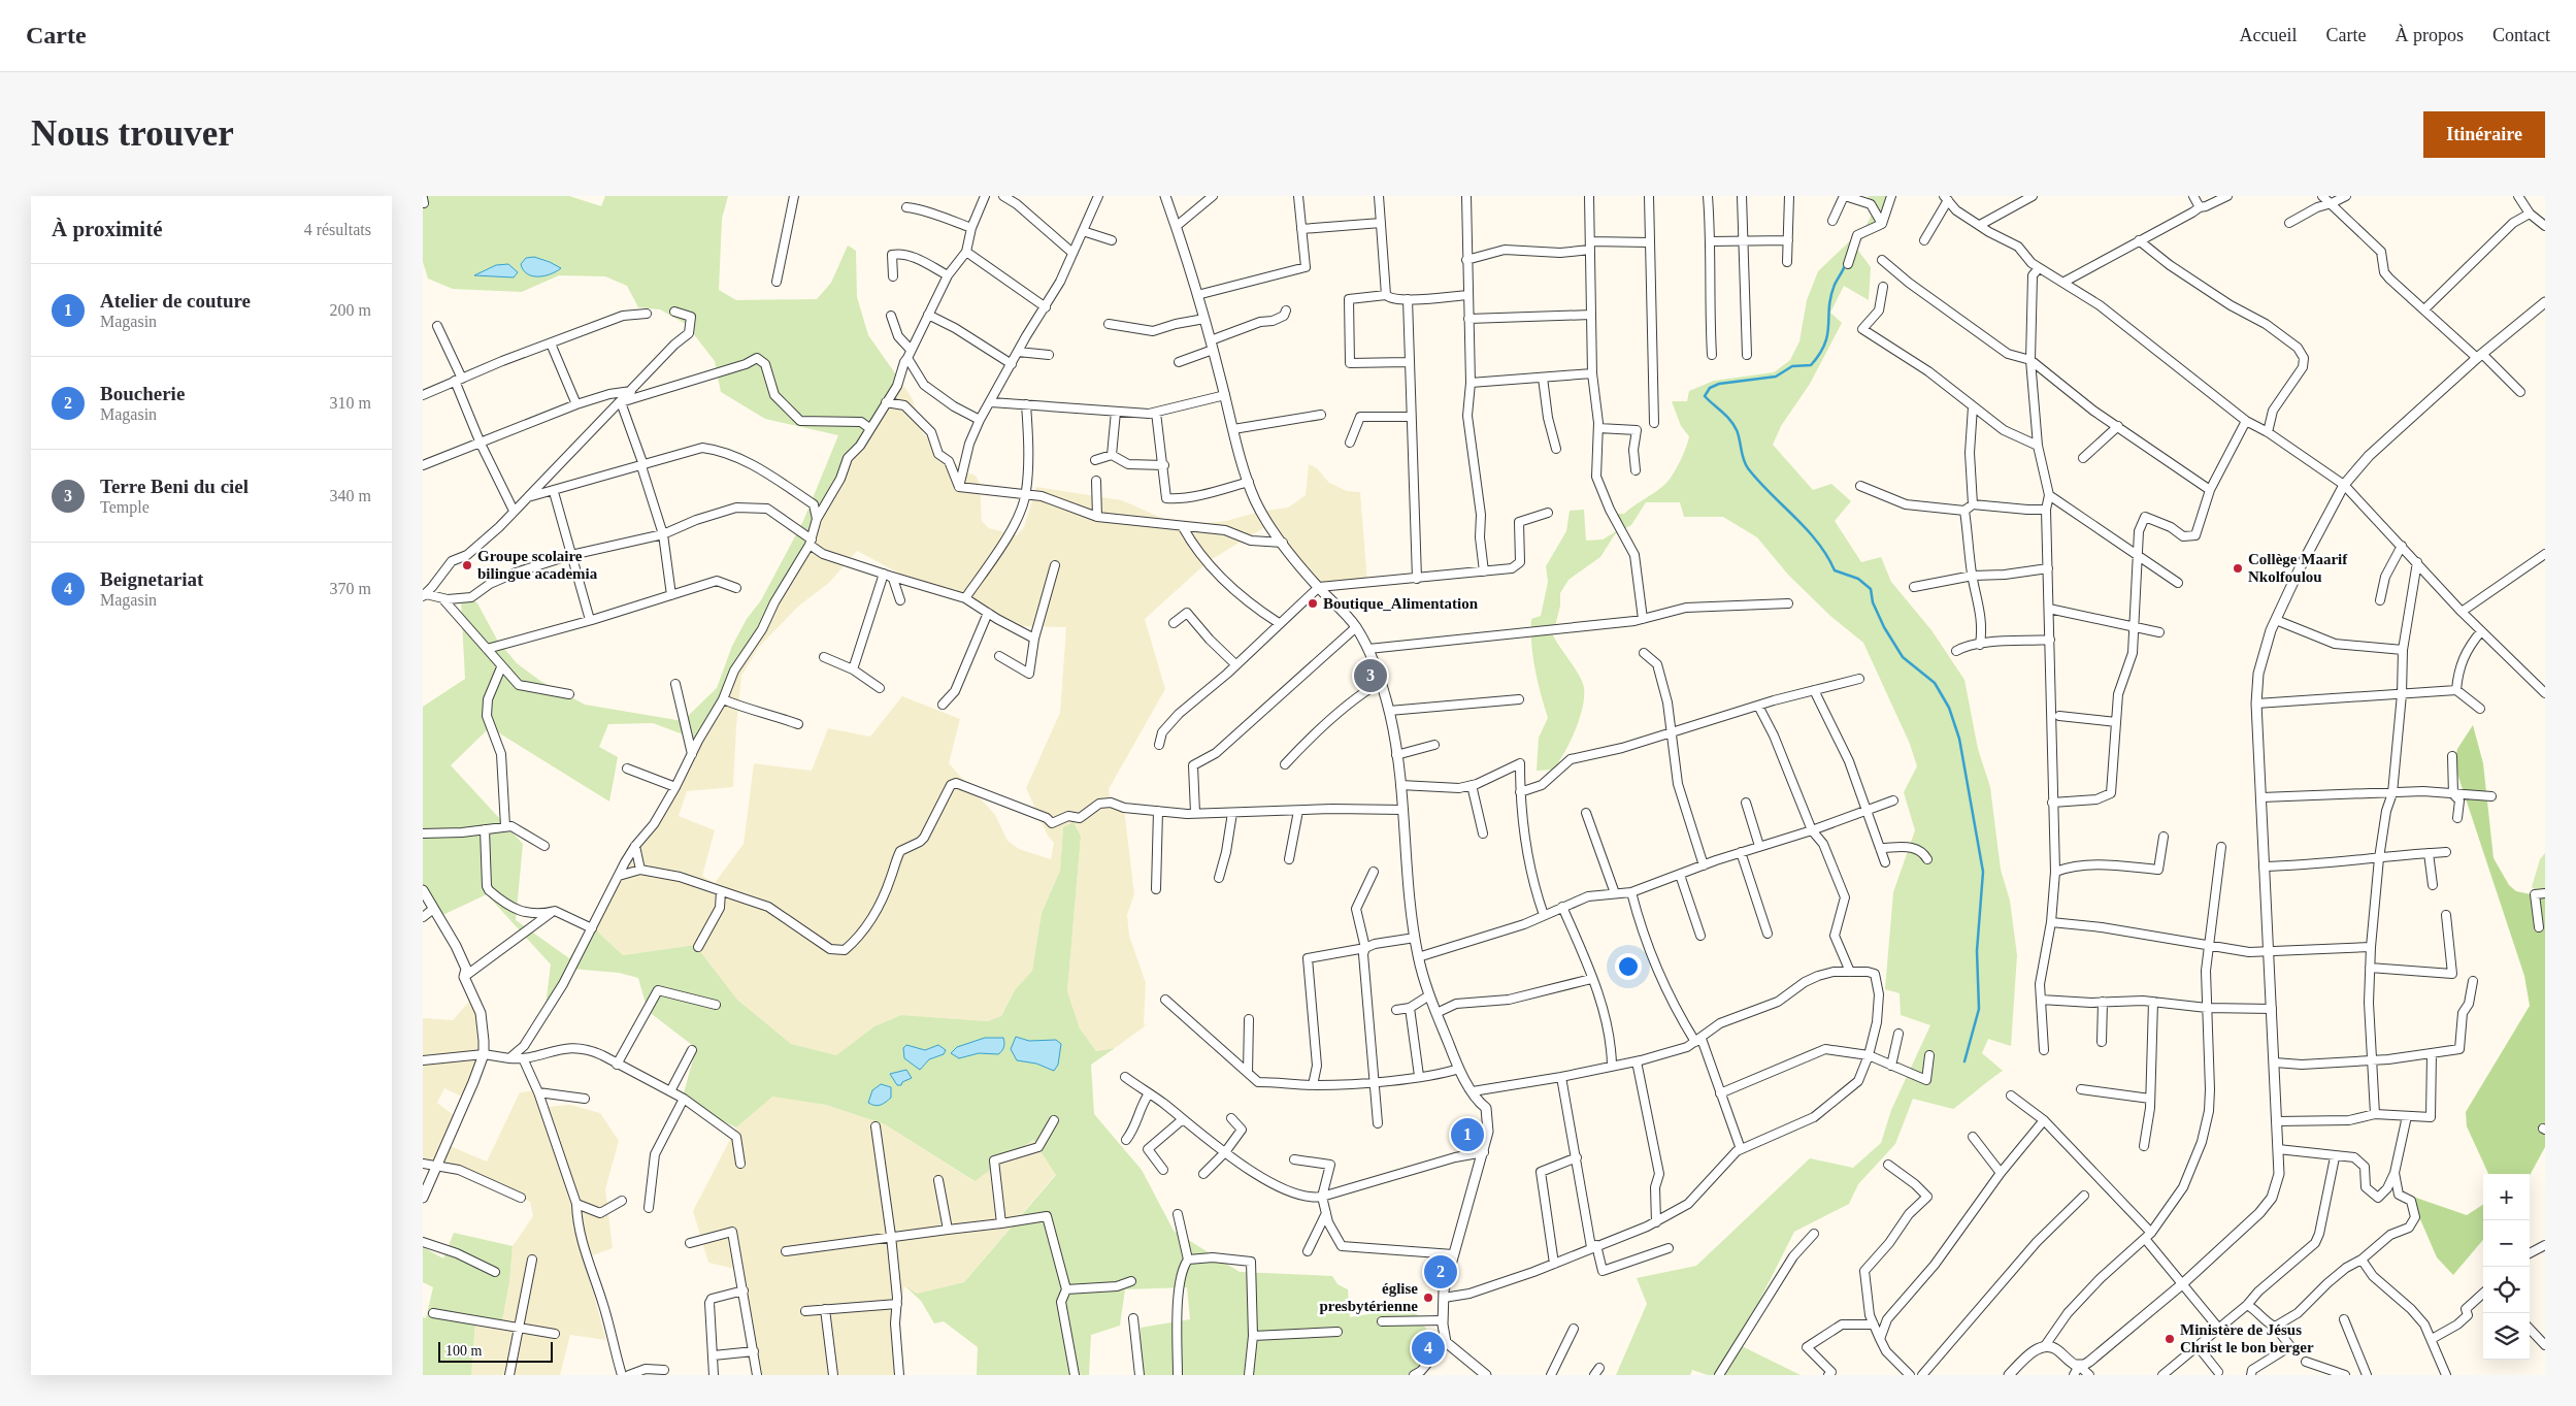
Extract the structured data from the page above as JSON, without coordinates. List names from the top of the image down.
{
  "places": [
    "Groupe scolaire bilingue academia",
    "Collège Maarif Nkolfoulou",
    "Boutique_Alimentation",
    "église presbytérienne",
    "Ministère de Jésus Christ le bon berger"
  ],
  "scale_bar": "100 m",
  "page": {
    "header": "Carte",
    "nav": [
      "Accueil",
      "Carte",
      "À propos",
      "Contact"
    ],
    "buttons": "Itinéraire",
    "title": "Nous trouver",
    "heading": ["À proximité", "4 résultats"],
    "list": [
      {
        "mark": "1",
        "name": "Atelier de couture",
        "note": "Magasin",
        "value": "200 m"
      },
      {
        "mark": "2",
        "name": "Boucherie",
        "note": "Magasin",
        "value": "310 m"
      },
      {
        "mark": "3",
        "name": "Terre Beni du ciel",
        "note": "Temple",
        "value": "340 m"
      },
      {
        "mark": "4",
        "name": "Beignetariat",
        "note": "Magasin",
        "value": "370 m"
      }
    ],
    "pins": [
      "3",
      "1",
      "2",
      "4"
    ],
    "map_buttons": ["+", "−"],
    "scale": "100 m"
  }
}
